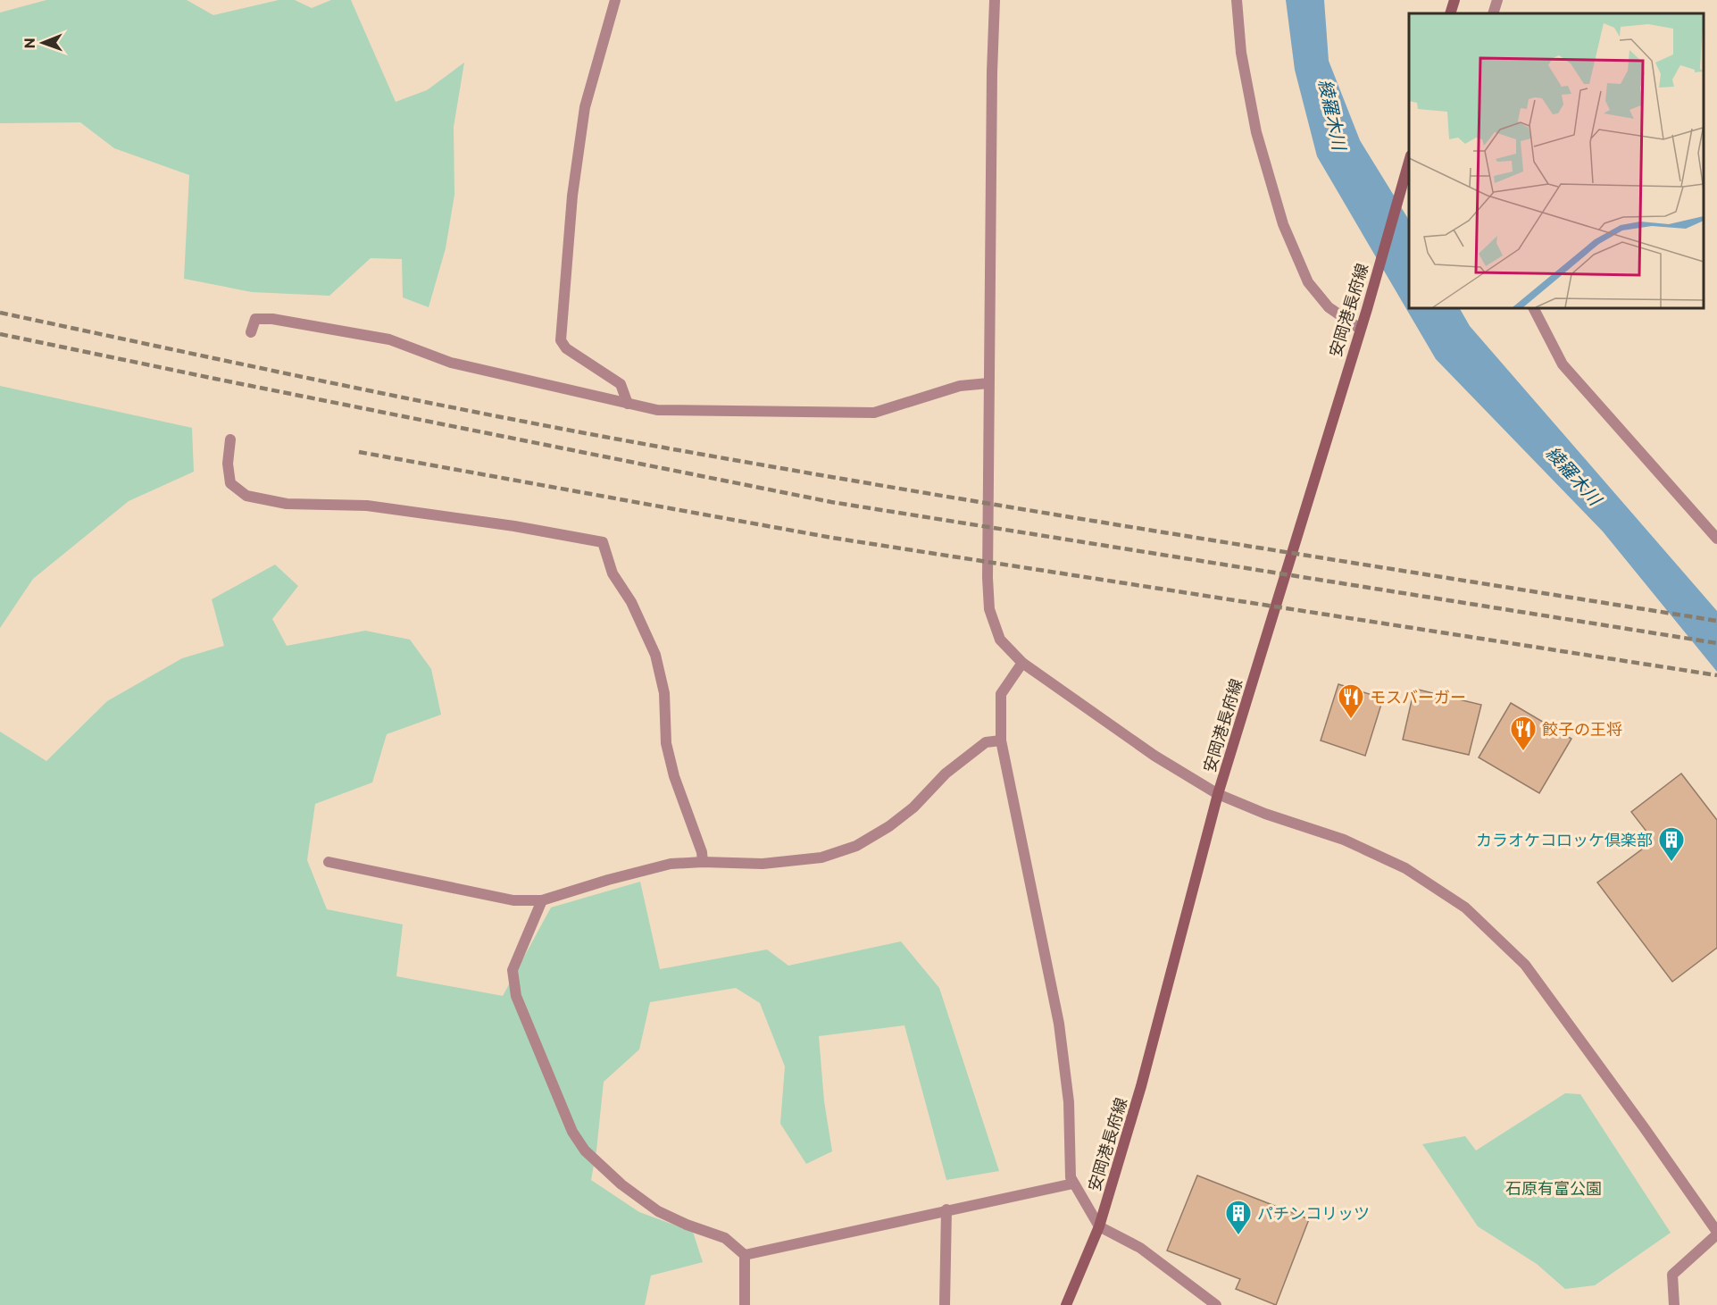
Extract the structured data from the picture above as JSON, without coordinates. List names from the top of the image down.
{
  "streets": {
    "main road": ["安岡港長府線"]
  },
  "water": ["綾羅木川"],
  "parks": ["石原有富公園"],
  "places": {
    "restaurant": ["モスバーガー", "餃子の王将"],
    "building": ["カラオケコロッケ倶楽部", "パチンコリッツ"]
  },
  "north": "left"
}
